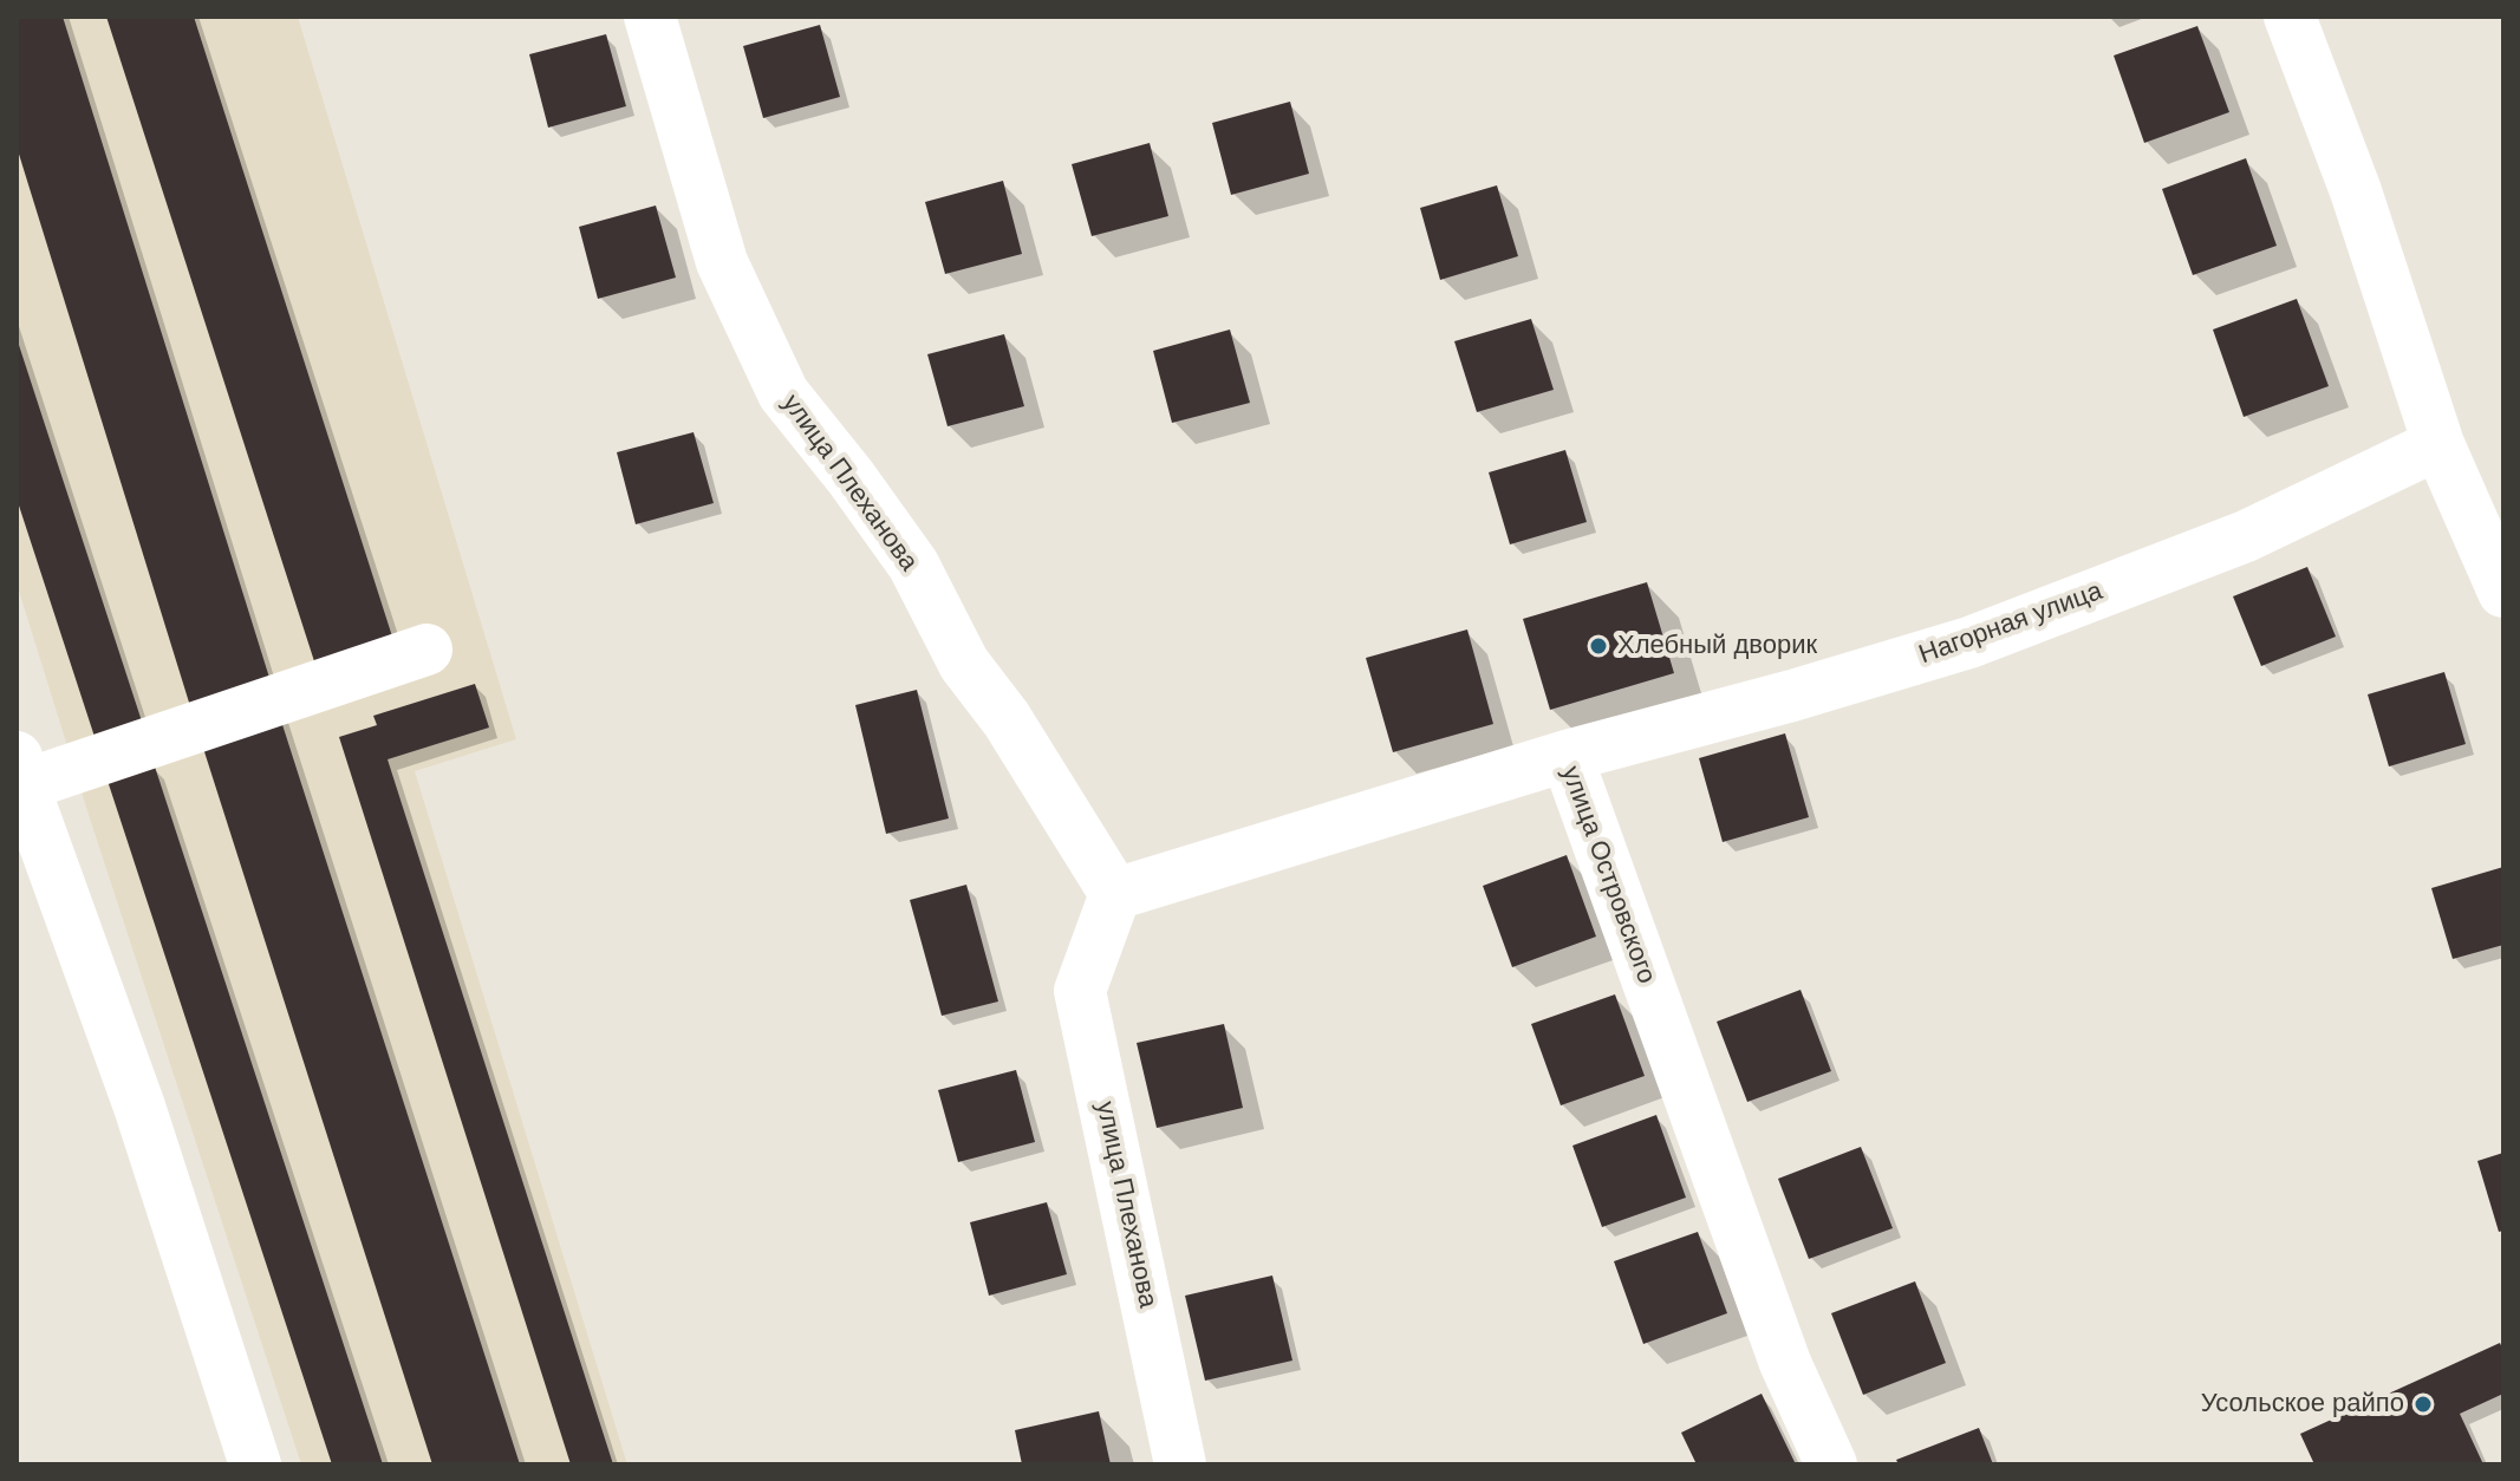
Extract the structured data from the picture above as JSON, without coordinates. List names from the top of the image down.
{
  "streets": {
    "street": ["улица Плеханова", "Нагорная улица", "улица Островского"]
  },
  "crossings": [
    ["улица Плеханова", "улица Островского"],
    ["Нагорная улица", "улица Островского"]
  ],
  "places": ["Хлебный дворик", "Усольское райпо"]
}
